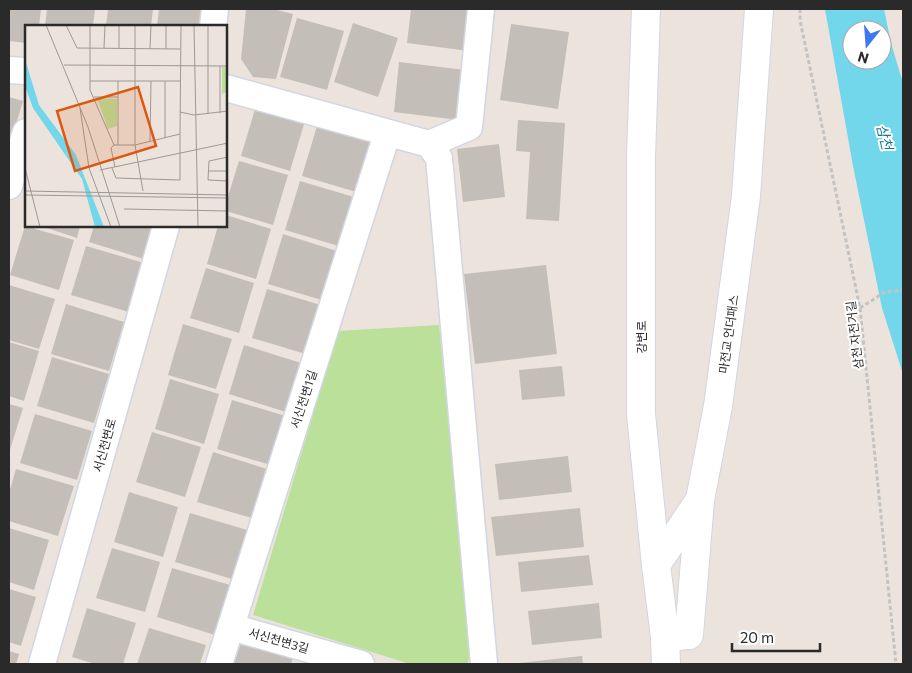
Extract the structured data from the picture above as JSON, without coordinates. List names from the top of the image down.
{
  "streets": {
    "street": [
      "마전교 언더패스",
      "강변로",
      "서신천변1길",
      "서신천변로",
      "서신천변3길"
    ],
    "path": ["삼천 자전거길"]
  },
  "crossings": [
    ["마전교 언더패스", "강변로"],
    ["서신천변1길", "서신천변3길"]
  ],
  "water": ["삼천"],
  "scale_bar": "20 m",
  "north": "bottom"
}
